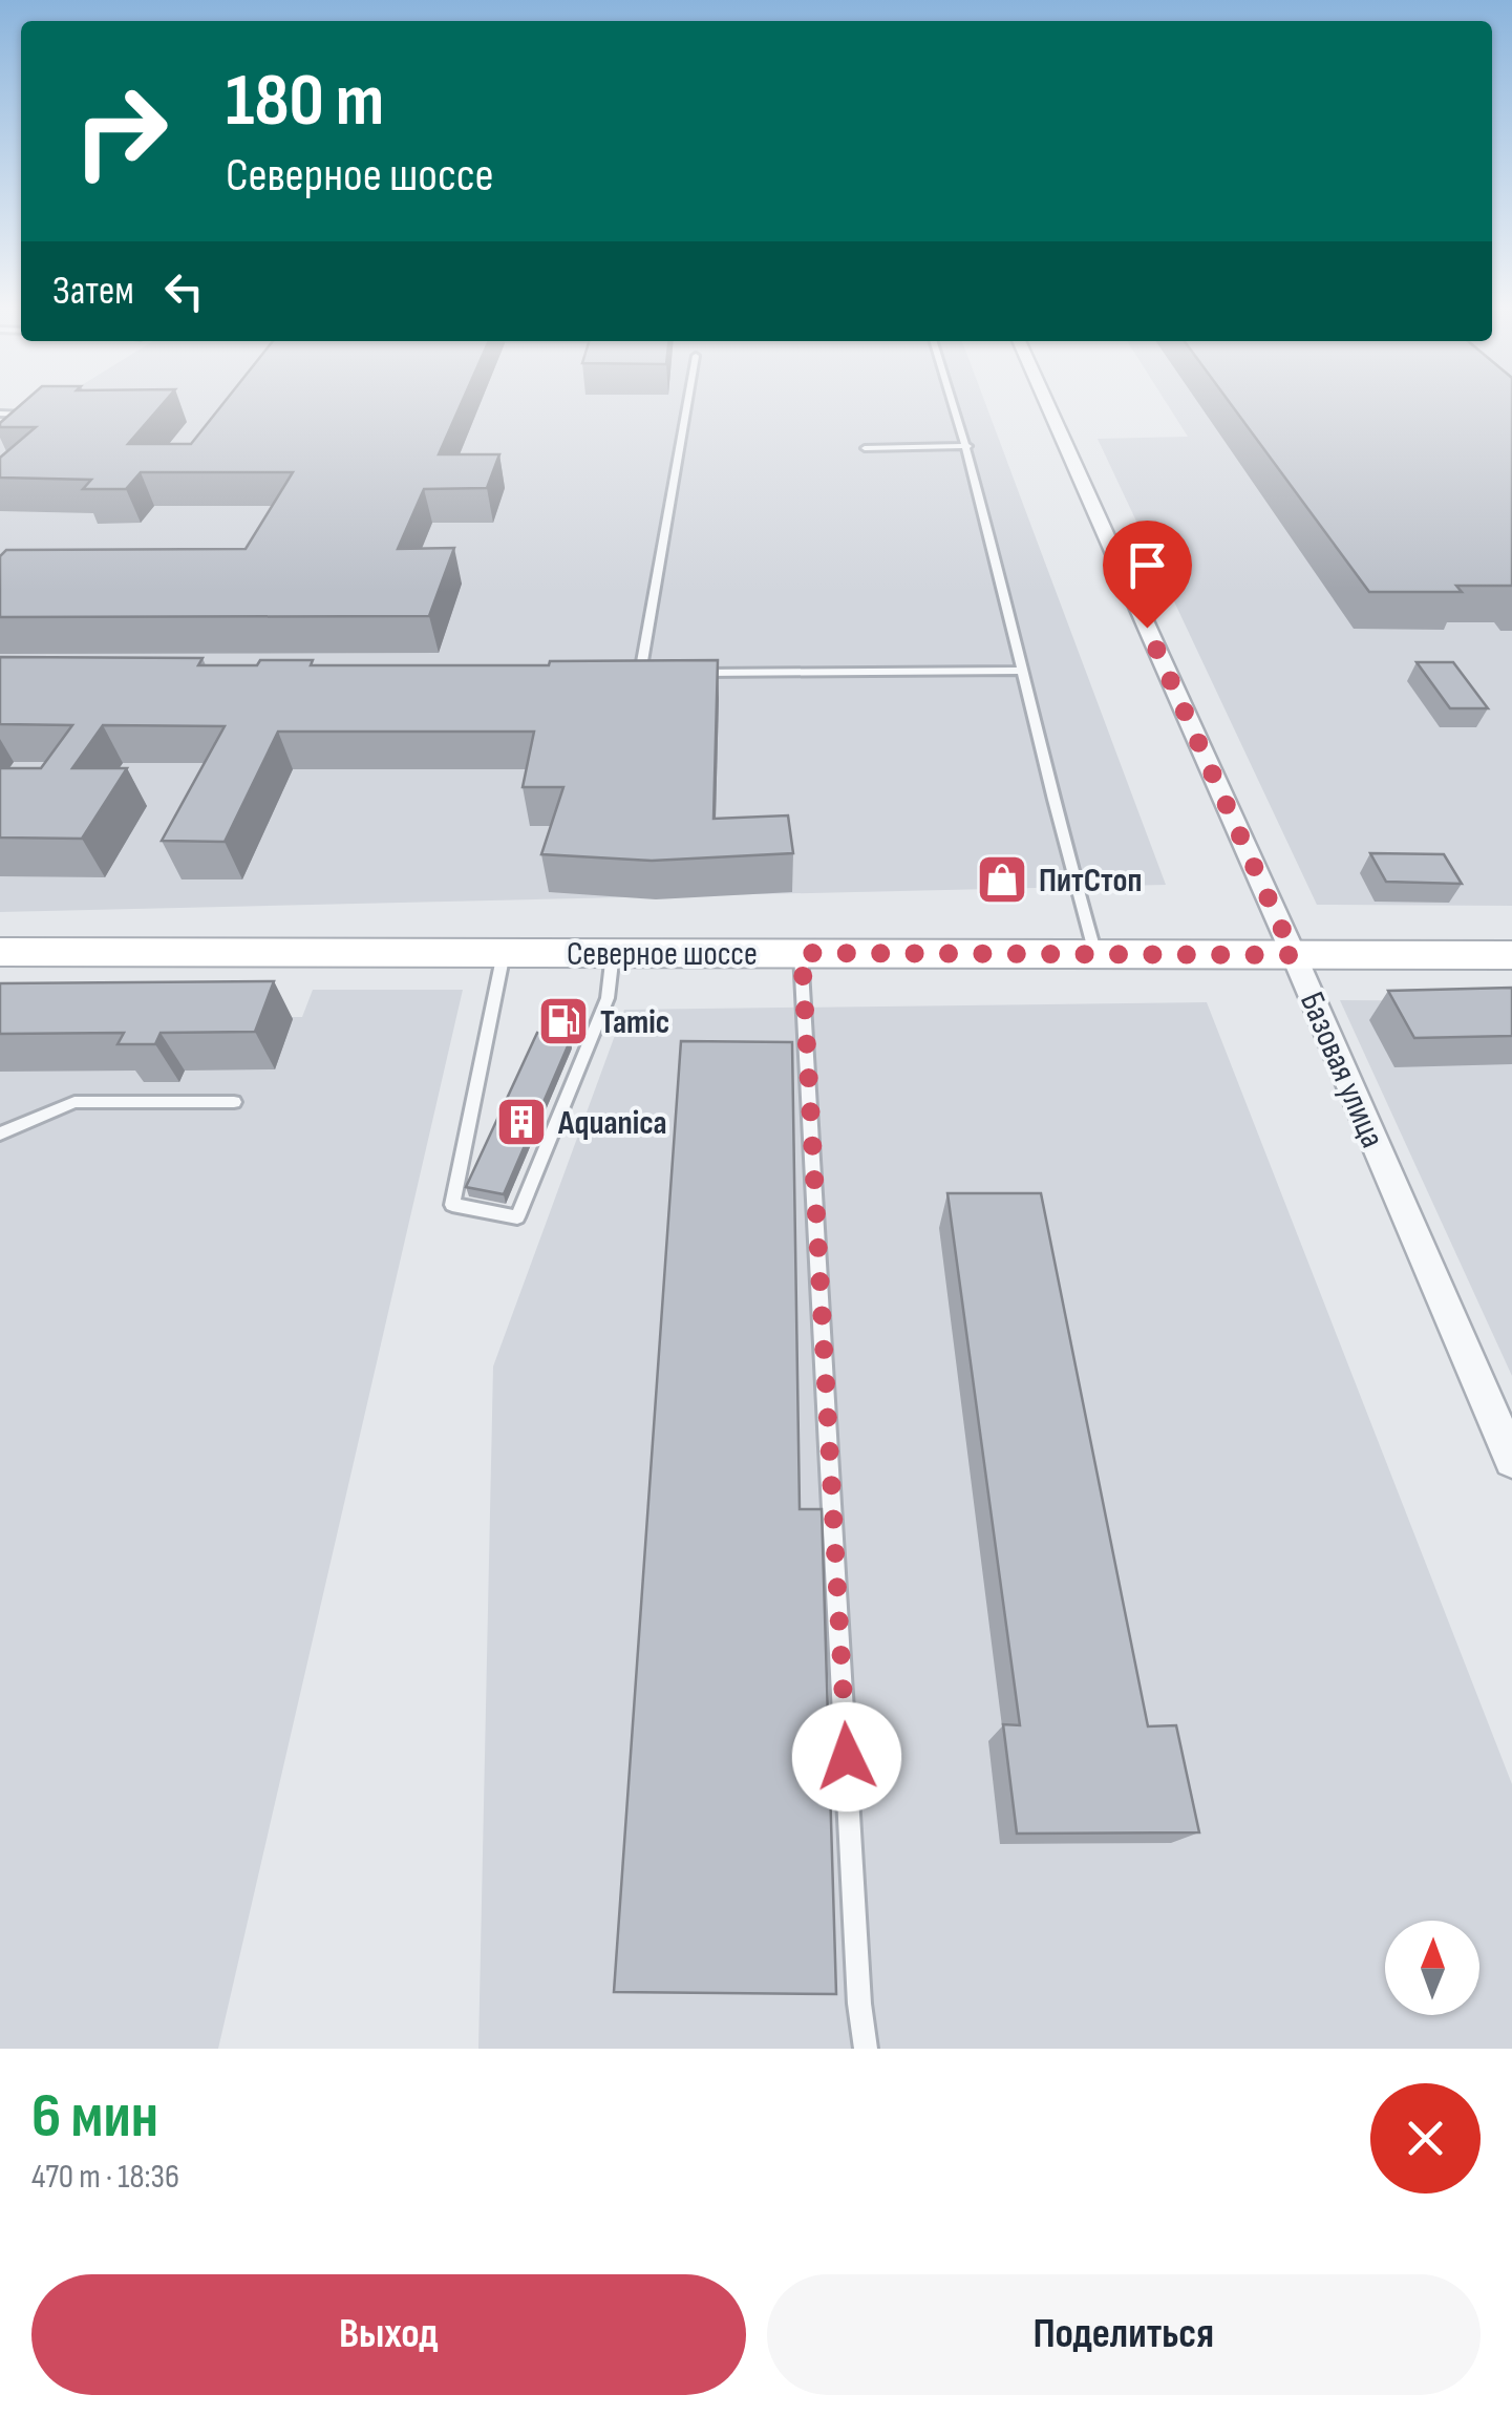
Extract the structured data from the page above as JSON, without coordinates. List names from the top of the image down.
{
  "streets": {
    "main road": ["Северное шоссе"],
    "street": ["Базовая улица"]
  },
  "crossings": [
    ["Северное шоссе", "Базовая улица"]
  ],
  "places": {
    "shop": ["ПитСтоп"],
    "fuel station": ["Tamic"],
    "building": ["Aquanica"]
  },
  "north": "top",
  "page": {
    "turn": ["180 m", "Северное шоссе"],
    "then": "Затем",
    "heading": ["6 мин", "470 m · 18:36"],
    "buttons": ["Выход", "Поделиться"]
  }
}
